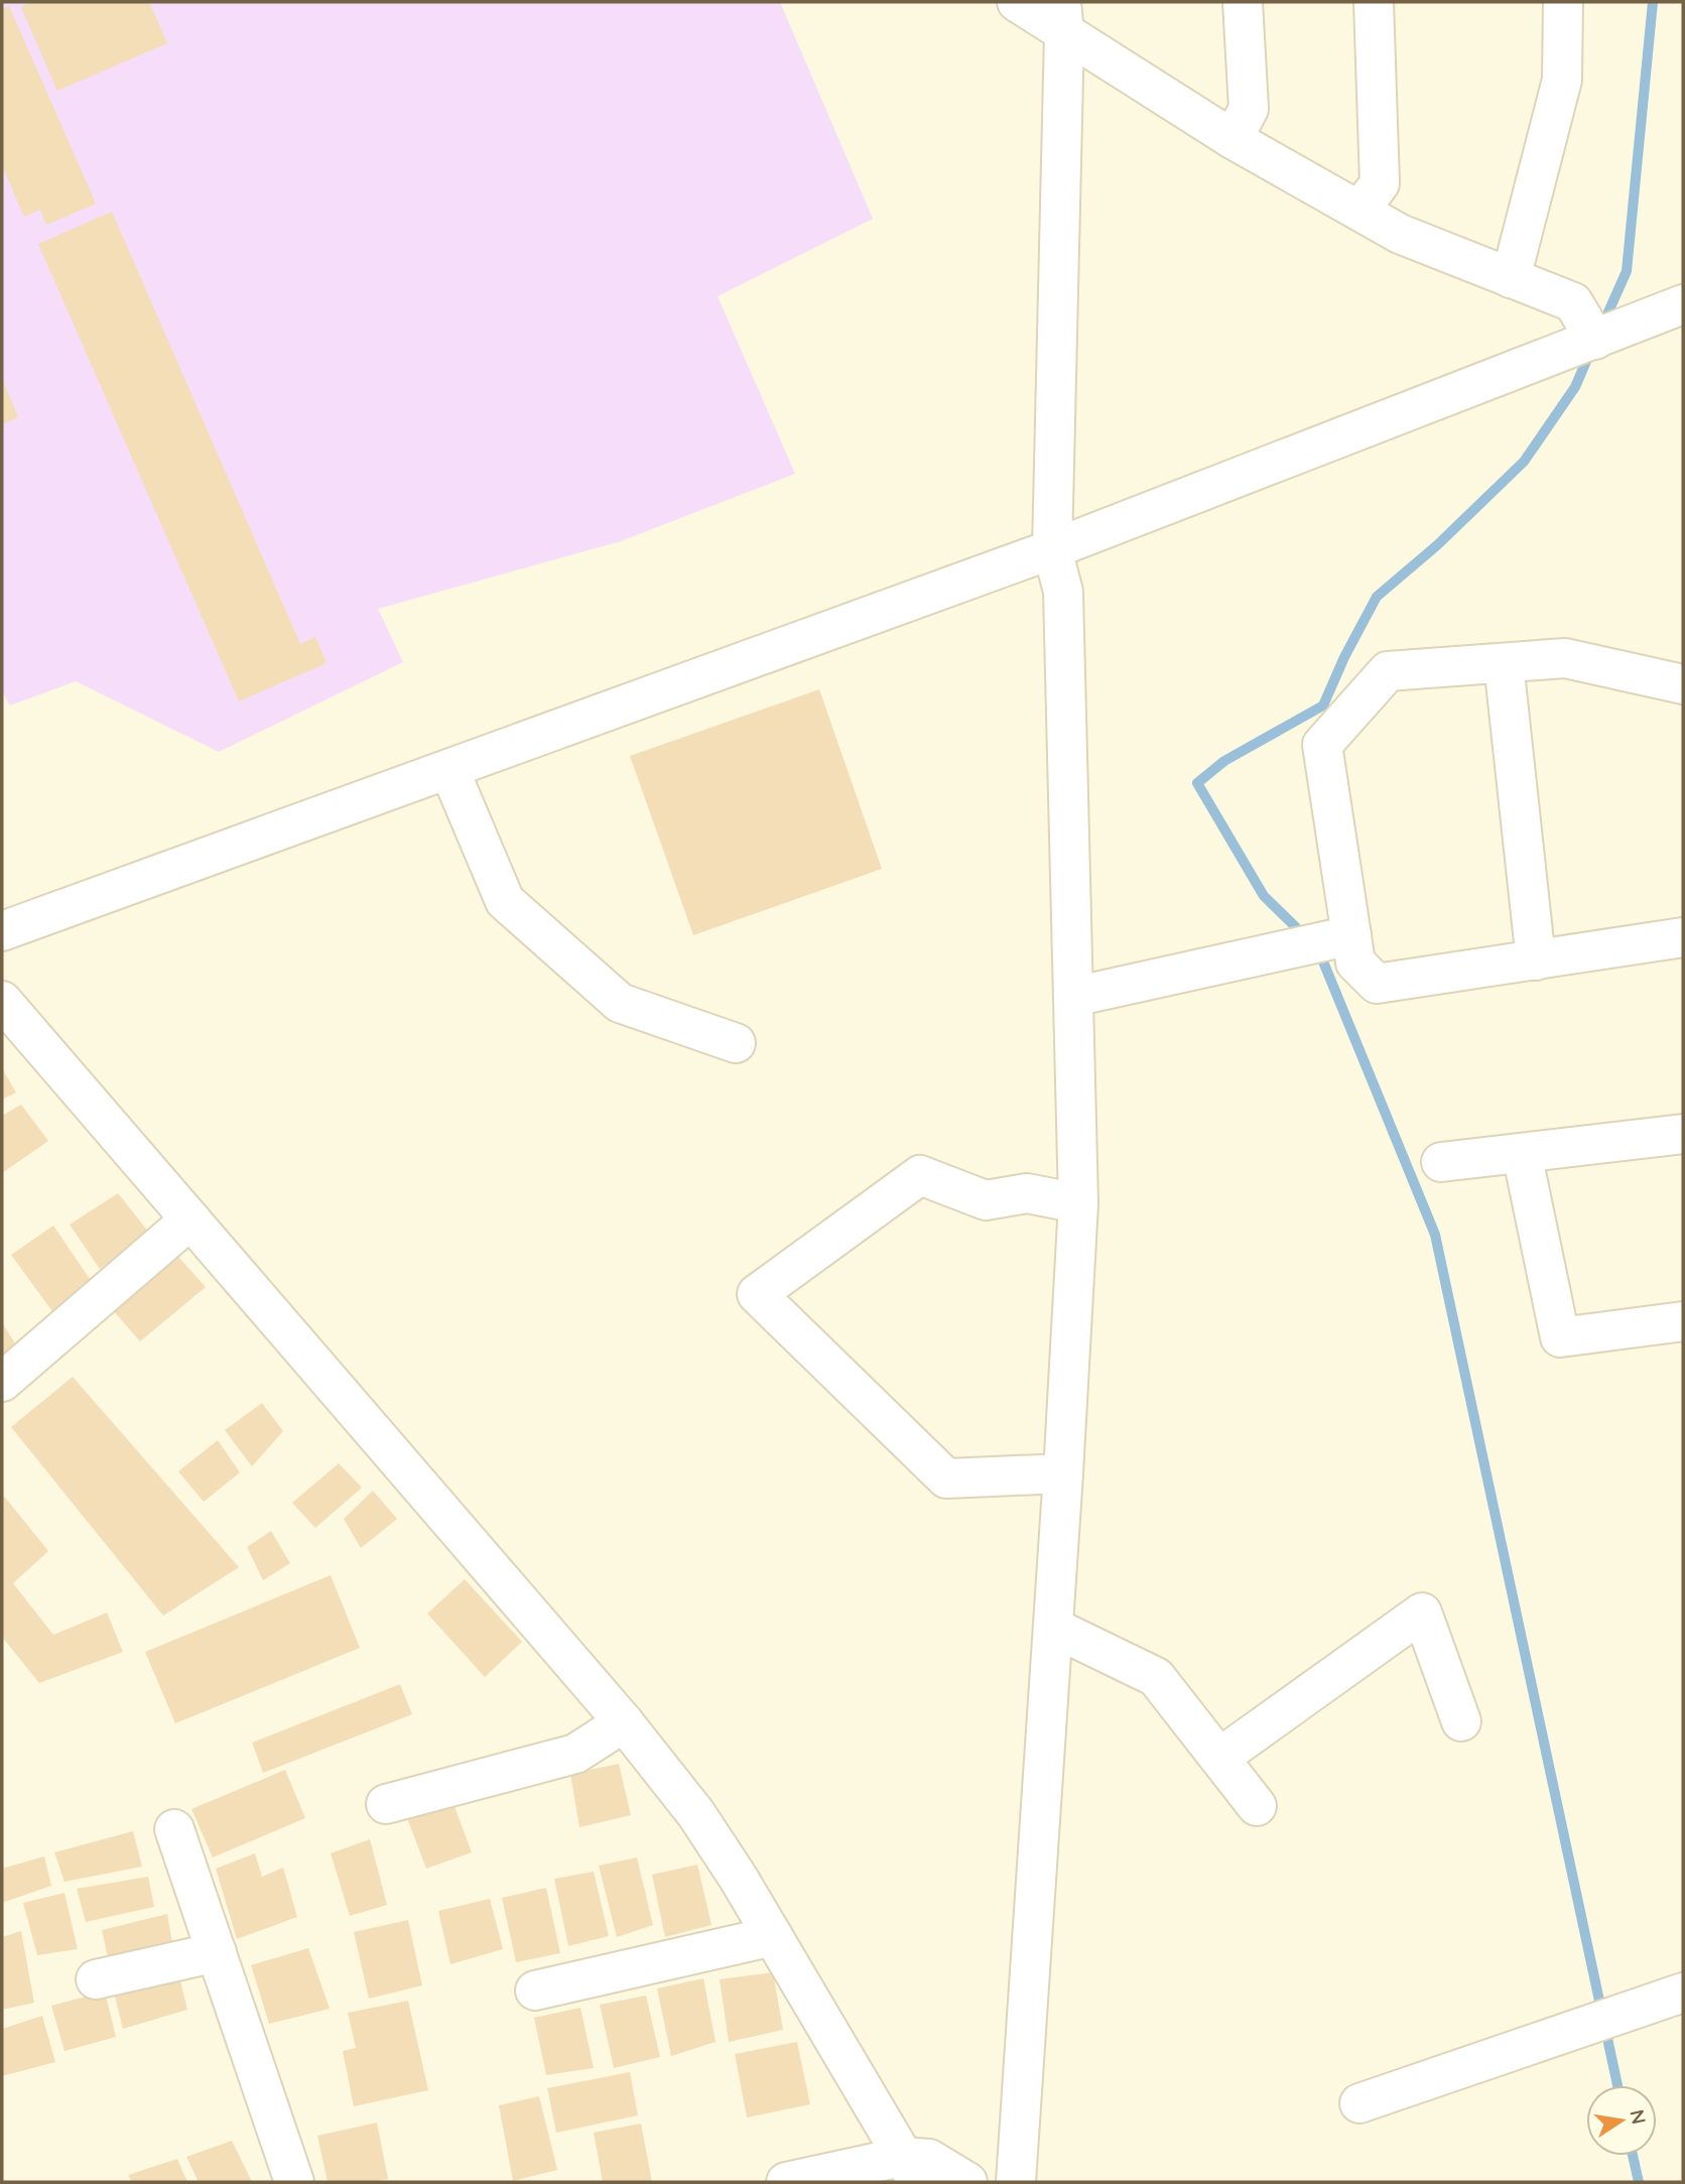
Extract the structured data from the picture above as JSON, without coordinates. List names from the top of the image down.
{
  "north": "right"
}
